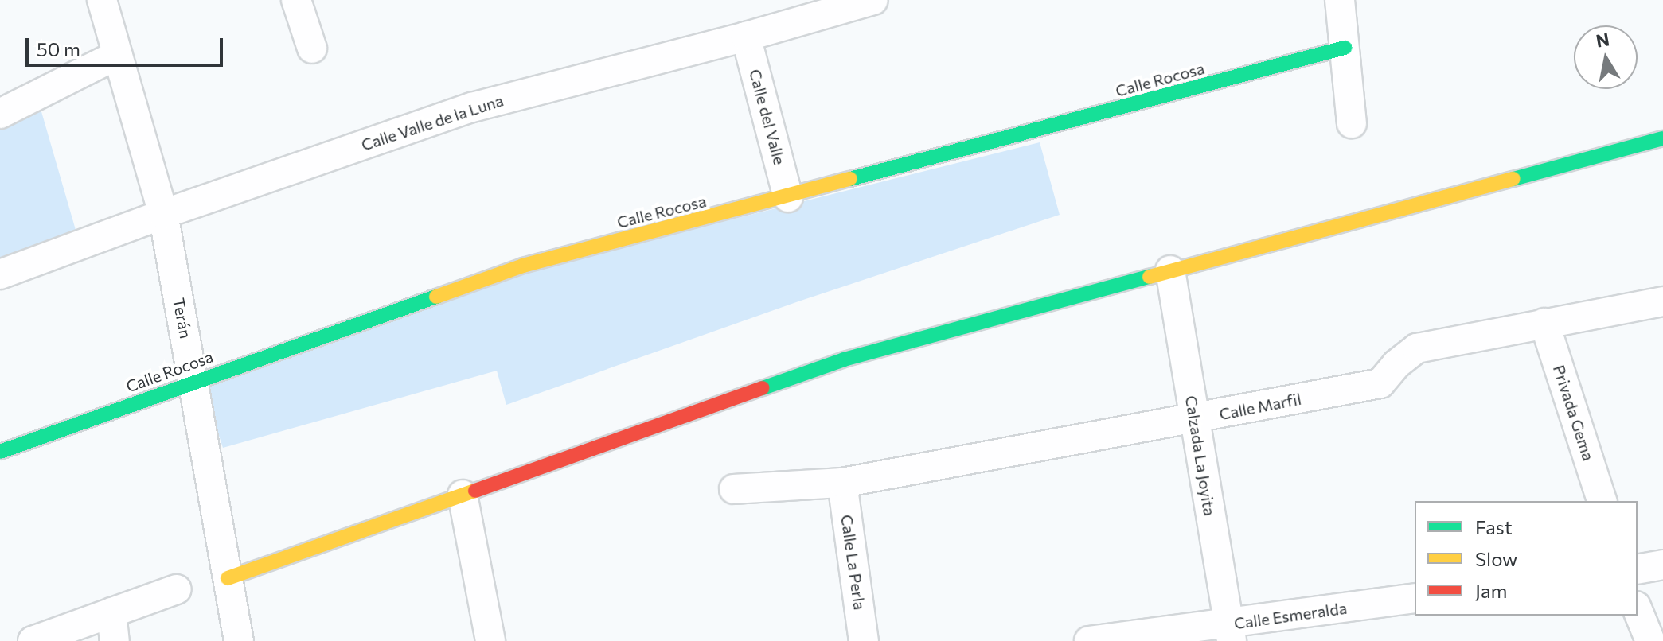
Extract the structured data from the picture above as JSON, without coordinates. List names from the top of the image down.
{
  "streets": {
    "street": [
      "Calle Rocosa",
      "Calle del Valle",
      "Calle Valle de la Luna",
      "Terán",
      "Calle Marfil",
      "Privada Gema",
      "Calzada La Joyita",
      "Calle La Perla",
      "Calle Esmeralda"
    ]
  },
  "crossings": [
    ["Calle Rocosa", "Calle del Valle"],
    ["Calle Rocosa", "Terán"],
    ["Calle del Valle", "Calle Valle de la Luna"],
    ["Calle Valle de la Luna", "Terán"],
    ["Calle Marfil", "Privada Gema"],
    ["Calle Marfil", "Calzada La Joyita"],
    ["Calle Marfil", "Calle La Perla"],
    ["Calzada La Joyita", "Calle Esmeralda"]
  ],
  "legend": ["Fast", "Slow", "Jam"],
  "scale_bar": "50 m",
  "north": "top"
}
